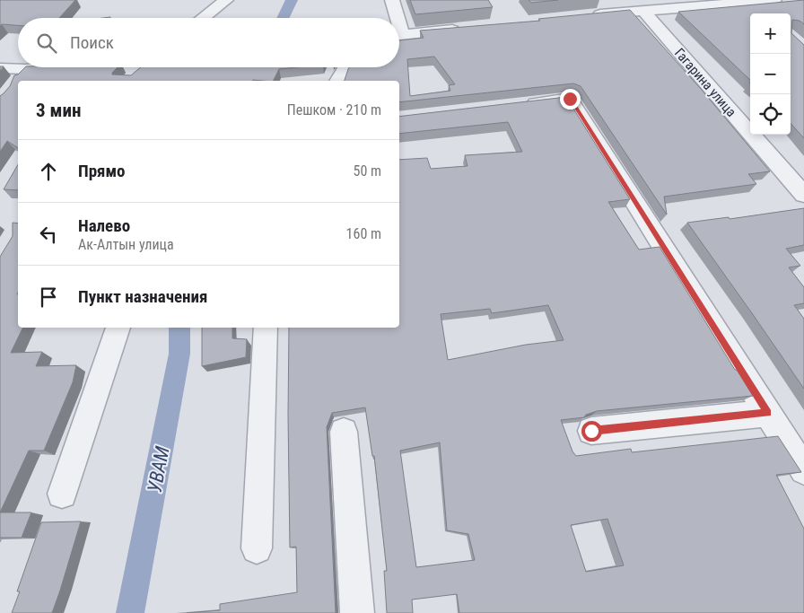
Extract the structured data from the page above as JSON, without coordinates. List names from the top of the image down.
{
  "streets": {
    "street": ["Гагарина улица"]
  },
  "water": ["УВАМ"],
  "page": {
    "map_buttons": ["+", "−"],
    "search": "Поиск",
    "heading": ["3 мин", "Пешком · 210 m"],
    "list": [
      ["Прямо", "50 m"],
      ["Налево", "Ак-Алтын улица", "160 m"],
      "Пункт назначения"
    ]
  }
}
